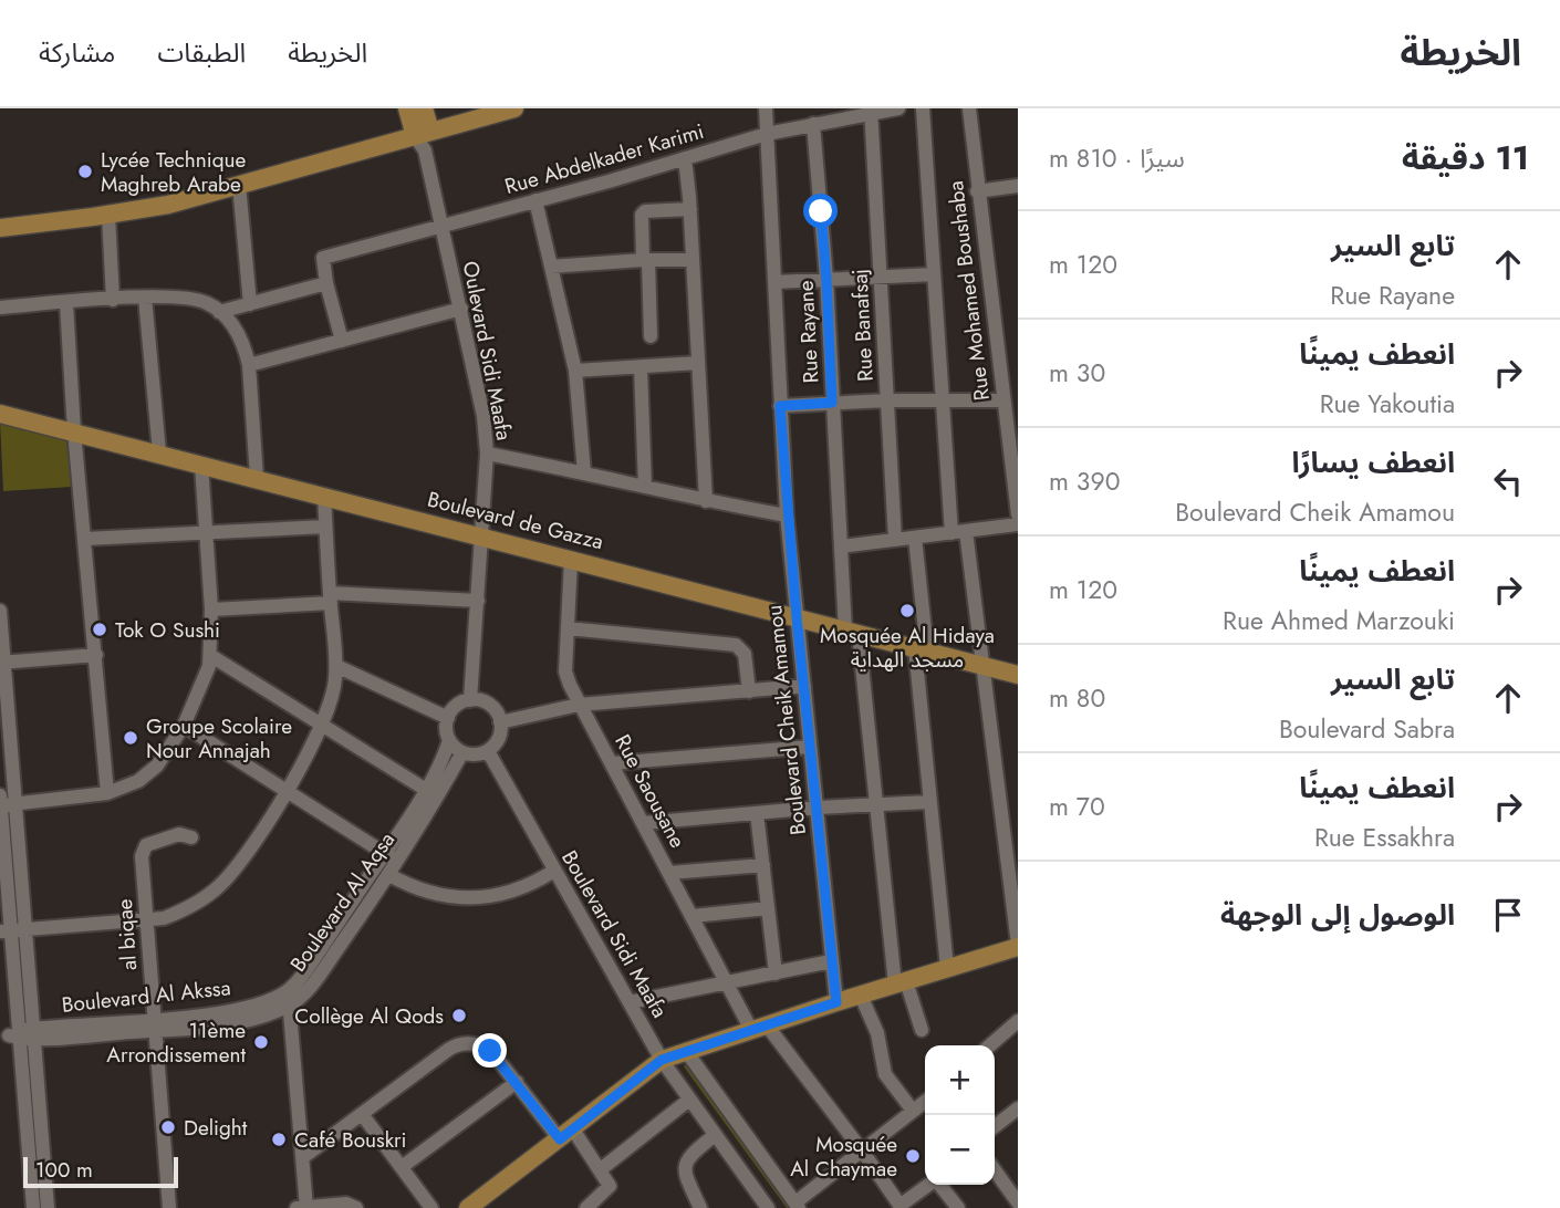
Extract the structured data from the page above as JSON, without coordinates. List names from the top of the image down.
{
  "streets": {
    "main road": ["Boulevard de Gazza"],
    "street": [
      "Rue Abdelkader Karimi",
      "Rue Mohamed Boushaba",
      "Rue Banafsaj",
      "Rue Rayane",
      "Oulevard Sidi Maafa",
      "Boulevard Cheik Amamou",
      "Rue Saousane",
      "Boulevard Al Aqsa",
      "Boulevard Sidi Maafa",
      "al biqae",
      "Boulevard Al Akssa"
    ]
  },
  "crossings": [
    ["Rue Abdelkader Karimi", "Rue Banafsaj"],
    ["Rue Abdelkader Karimi", "Rue Rayane"],
    ["Rue Abdelkader Karimi", "Oulevard Sidi Maafa"],
    ["Rue Abdelkader Karimi", "Boulevard Cheik Amamou"],
    ["Rue Rayane", "Boulevard de Gazza"],
    ["Oulevard Sidi Maafa", "Boulevard de Gazza"],
    ["Oulevard Sidi Maafa", "Boulevard Al Aqsa"],
    ["Oulevard Sidi Maafa", "Boulevard Sidi Maafa"],
    ["Oulevard Sidi Maafa", "Boulevard Al Akssa"],
    ["Boulevard de Gazza", "Boulevard Cheik Amamou"],
    ["Boulevard de Gazza", "Rue Saousane"],
    ["Boulevard Al Aqsa", "Boulevard Sidi Maafa"],
    ["Boulevard Al Aqsa", "Boulevard Al Akssa"],
    ["Boulevard Sidi Maafa", "Boulevard Al Akssa"],
    ["al biqae", "Boulevard Al Akssa"]
  ],
  "places": [
    "Lycée Technique Maghreb Arabe",
    "Mosquée Al Hidaya مسجد الهداية",
    "Tok O Sushi",
    "Groupe Scolaire Nour Annajah",
    "Collège Al Qods",
    "11ème Arrondissement",
    "Delight",
    "Café Bouskri",
    "Mosquée Al Chaymae"
  ],
  "scale_bar": "100 m",
  "page": {
    "header": "الخريطة",
    "nav": ["الخريطة", "الطبقات", "مشاركة"],
    "heading": ["11 دقيقة", "سيرًا · 810 m"],
    "list": [
      ["تابع السير", "Rue Rayane", "120 m"],
      ["انعطف يمينًا", "Rue Yakoutia", "30 m"],
      ["انعطف يسارًا", "Boulevard Cheik Amamou", "390 m"],
      ["انعطف يمينًا", "Rue Ahmed Marzouki", "120 m"],
      ["تابع السير", "Boulevard Sabra", "80 m"],
      ["انعطف يمينًا", "Rue Essakhra", "70 m"],
      "الوصول إلى الوجهة"
    ],
    "map_buttons": ["+", "−"],
    "scale": "100 m"
  }
}
